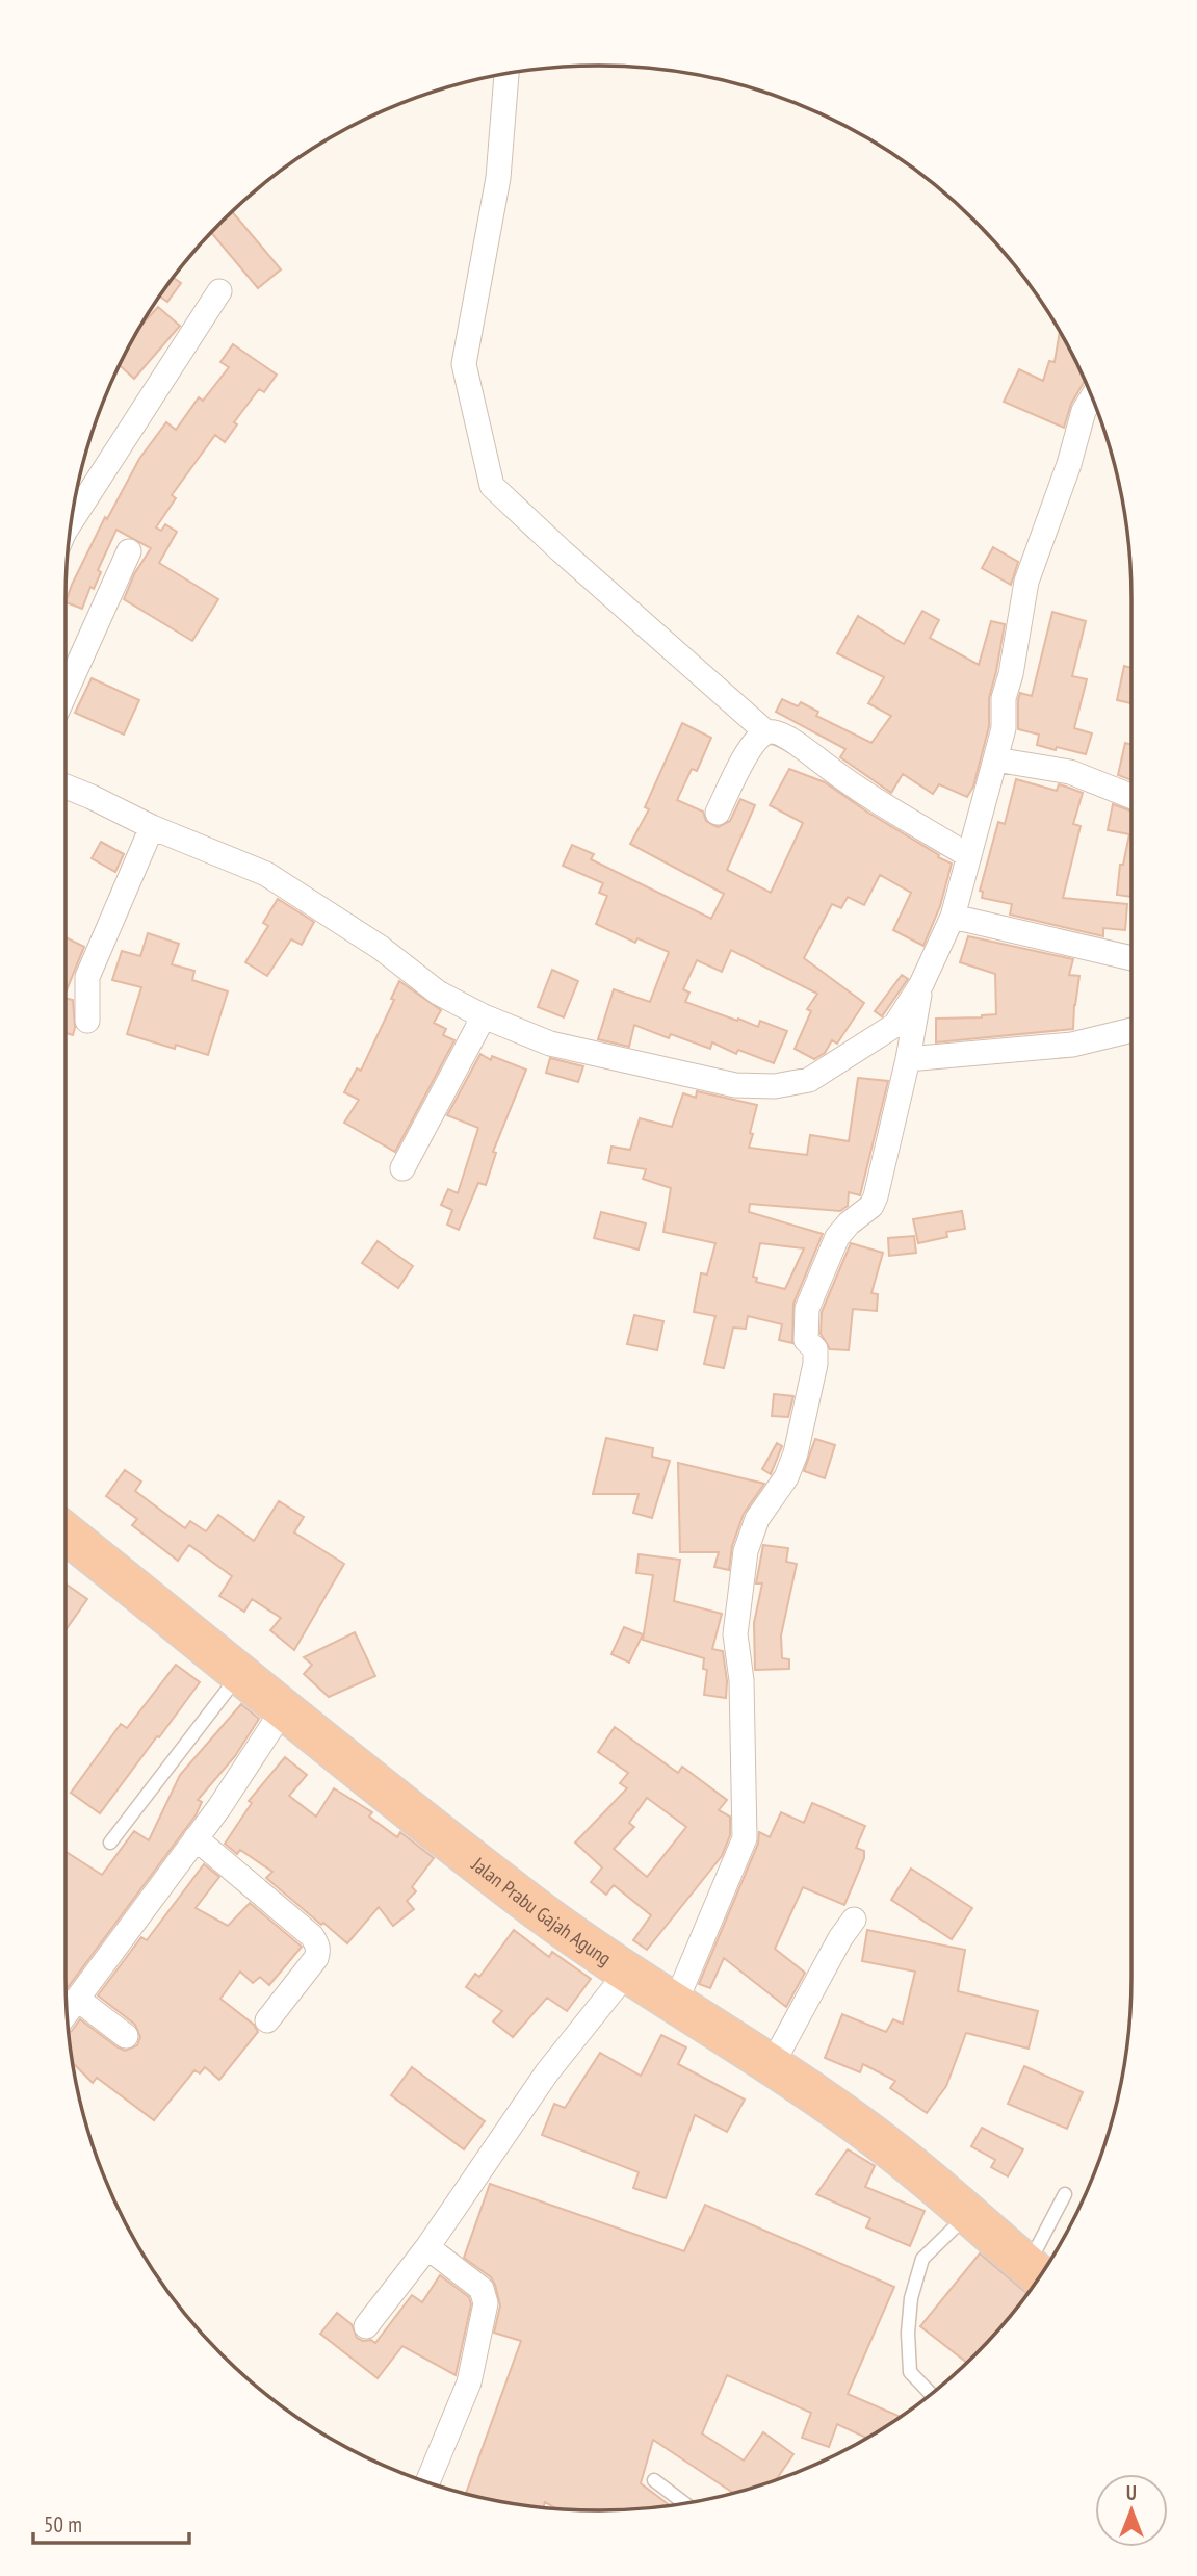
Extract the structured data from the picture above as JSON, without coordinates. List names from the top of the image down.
{
  "streets": {
    "highway": ["Jalan Prabu Gajah Agung"]
  },
  "scale_bar": "50 m",
  "north": "top"
}
